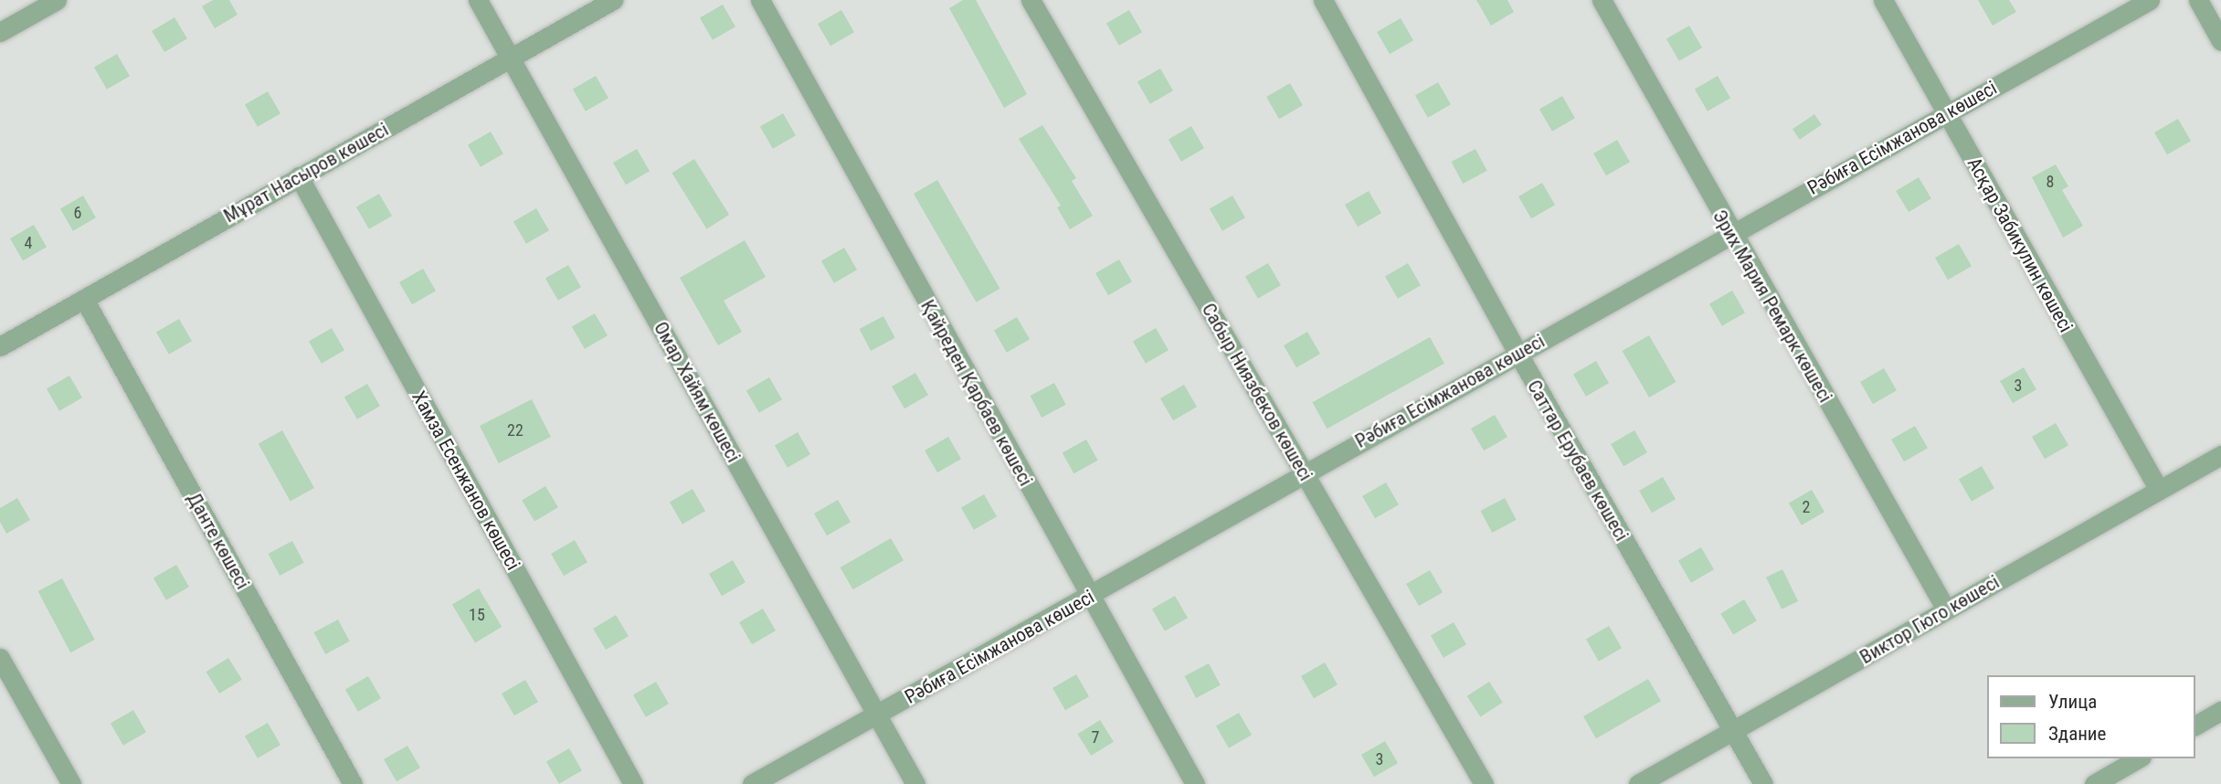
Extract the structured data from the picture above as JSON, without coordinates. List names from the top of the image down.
{
  "streets": {
    "street": [
      "Рәбиға Есімжанова көшесі",
      "Мұрат Насыров көшесі",
      "Асқар Забикулин көшесі",
      "Эрих Мария Ремарк көшесі",
      "Омар Хайям көшесі",
      "Сабыр Ниязбеков көшесі",
      "Қайреден Қарбаев көшесі",
      "Саттар Ерубаев көшесі",
      "Хамза Есенжанов көшесі",
      "Данте көшесі",
      "Виктор Гюго көшесі"
    ]
  },
  "crossings": [
    ["Рәбиға Есімжанова көшесі", "Асқар Забикулин көшесі"],
    ["Рәбиға Есімжанова көшесі", "Эрих Мария Ремарк көшесі"],
    ["Рәбиға Есімжанова көшесі", "Омар Хайям көшесі"],
    ["Рәбиға Есімжанова көшесі", "Сабыр Ниязбеков көшесі"],
    ["Рәбиға Есімжанова көшесі", "Қайреден Қарбаев көшесі"],
    ["Рәбиға Есімжанова көшесі", "Саттар Ерубаев көшесі"],
    ["Мұрат Насыров көшесі", "Омар Хайям көшесі"],
    ["Мұрат Насыров көшесі", "Хамза Есенжанов көшесі"],
    ["Мұрат Насыров көшесі", "Данте көшесі"],
    ["Асқар Забикулин көшесі", "Виктор Гюго көшесі"],
    ["Эрих Мария Ремарк көшесі", "Виктор Гюго көшесі"],
    ["Саттар Ерубаев көшесі", "Виктор Гюго көшесі"]
  ],
  "house_numbers": [
    "8",
    "6",
    "4",
    "3",
    "22",
    "2",
    "15",
    "7",
    "3"
  ],
  "legend": ["Улица", "Здание"]
}
